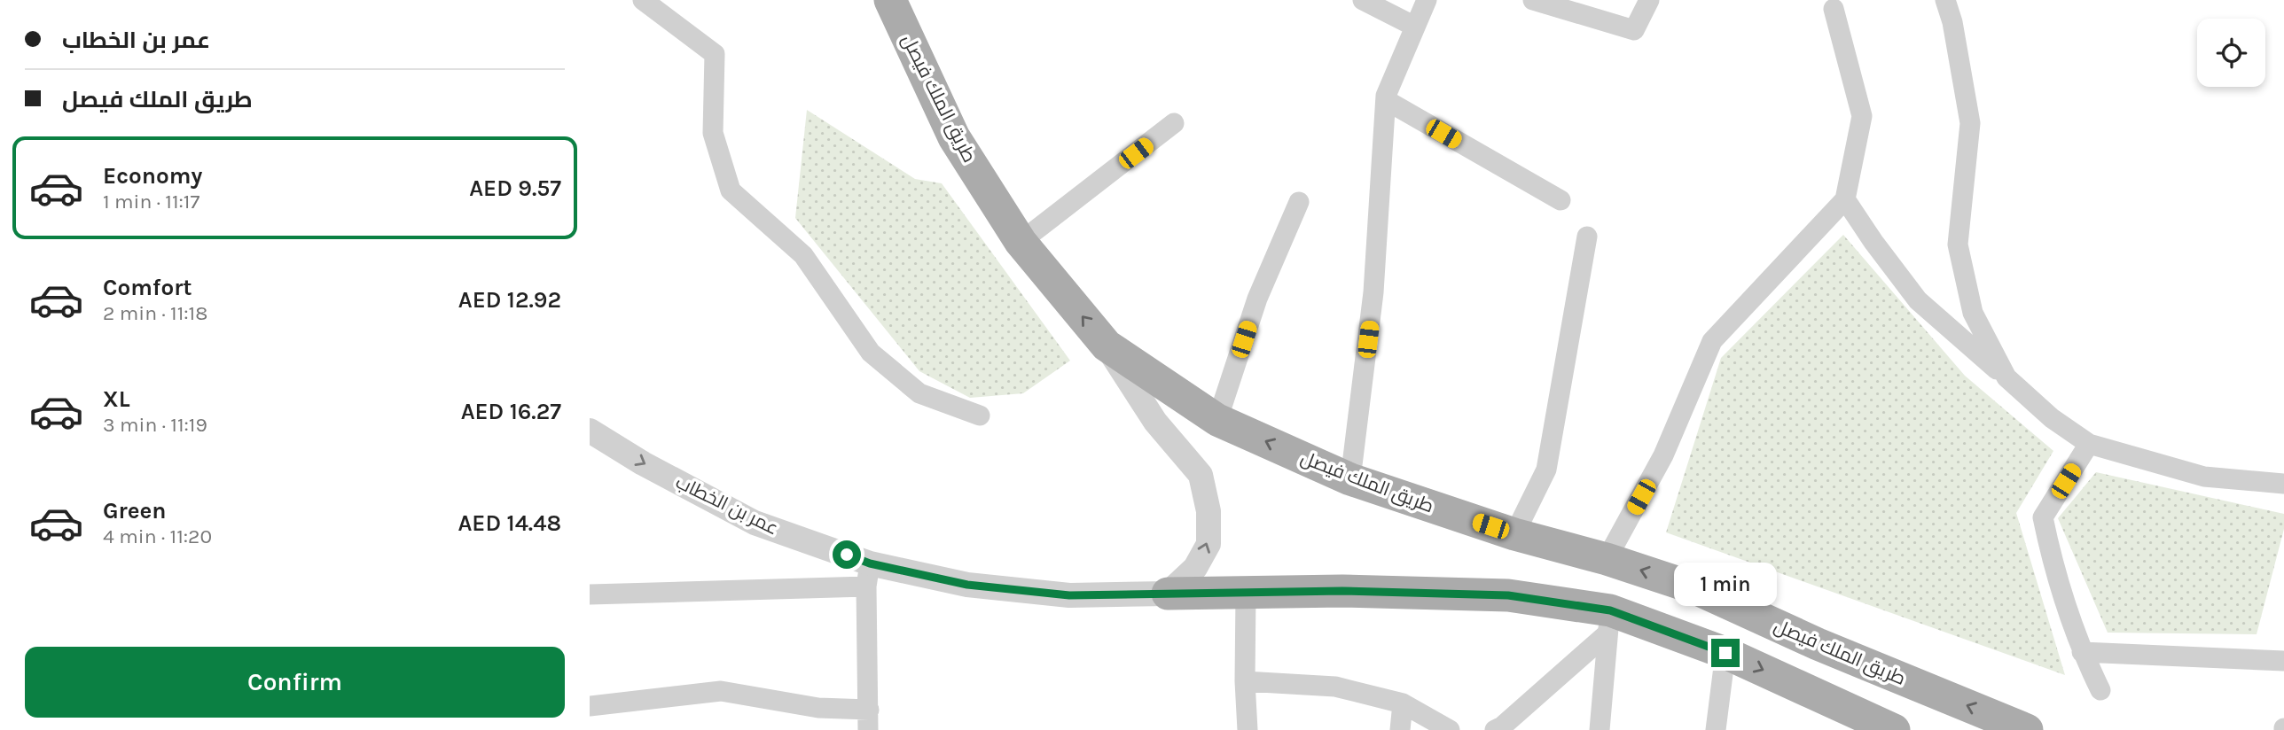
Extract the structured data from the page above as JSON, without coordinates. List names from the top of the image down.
{
  "streets": {
    "main road": ["طريق الملك فيصل"],
    "street": ["عمر بن الخطاب"]
  },
  "one_way": ["عمر بن الخطاب"],
  "page": {
    "banner": ["عمر بن الخطاب", "طريق الملك فيصل"],
    "list": [
      {
        "name": "Economy",
        "note": "1 min · 11:17",
        "value": "AED 9.57"
      },
      {
        "name": "Comfort",
        "note": "2 min · 11:18",
        "value": "AED 12.92"
      },
      {
        "name": "XL",
        "note": "3 min · 11:19",
        "value": "AED 16.27"
      },
      {
        "name": "Green",
        "note": "4 min · 11:20",
        "value": "AED 14.48"
      }
    ],
    "bubble": "1 min",
    "buttons": "Confirm"
  }
}
